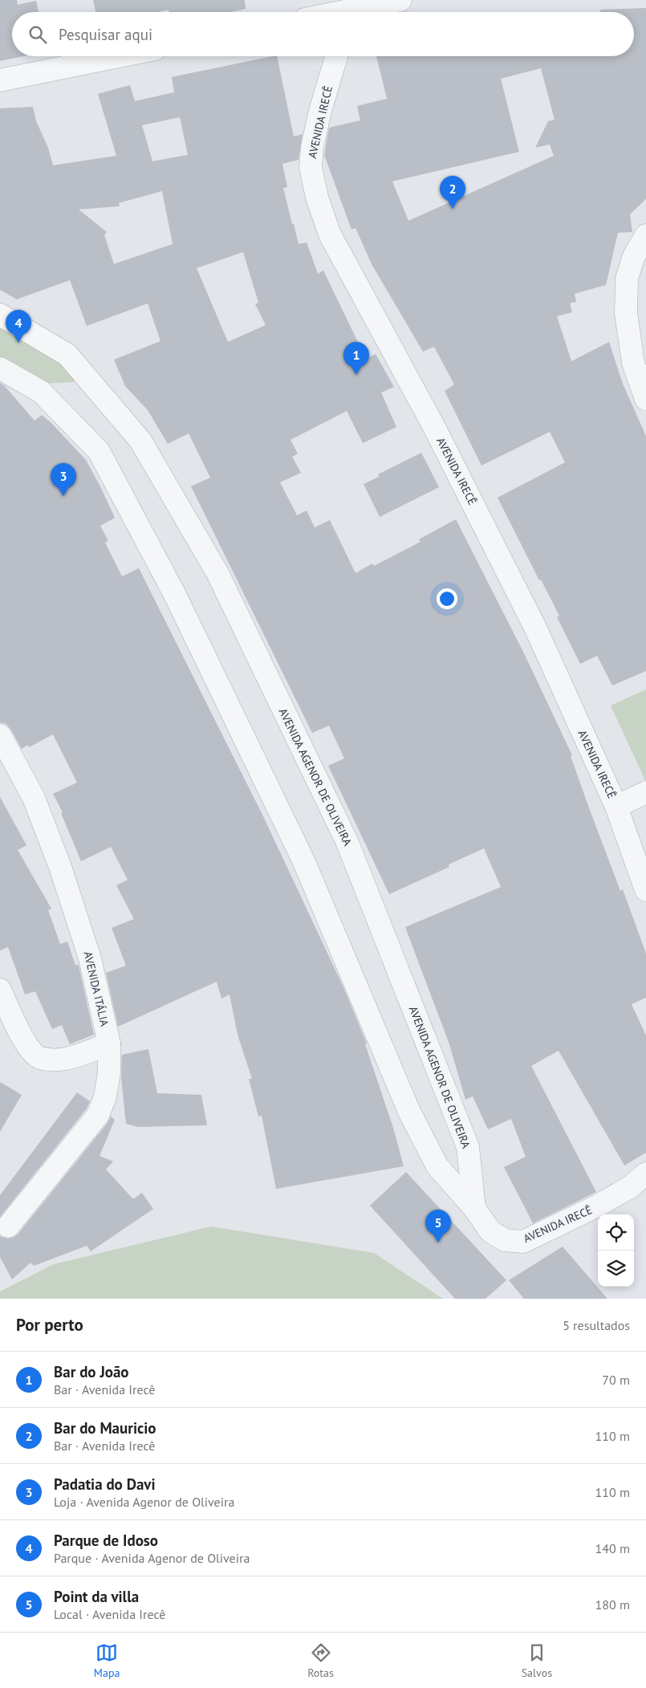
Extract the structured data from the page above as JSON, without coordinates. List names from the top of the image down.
{
  "streets": {
    "street": ["AVENIDA IRECÊ", "AVENIDA AGENOR DE OLIVEIRA", "AVENIDA ITÁLIA"]
  },
  "crossings": [
    ["AVENIDA IRECÊ", "AVENIDA AGENOR DE OLIVEIRA"]
  ],
  "page": {
    "search": "Pesquisar aqui",
    "pins": [
      "2",
      "4",
      "1",
      "3",
      "5"
    ],
    "heading": ["Por perto", "5 resultados"],
    "list": [
      {
        "mark": "1",
        "name": "Bar do João",
        "note": "Bar · Avenida Irecê",
        "value": "70 m"
      },
      {
        "mark": "2",
        "name": "Bar do Mauricio",
        "note": "Bar · Avenida Irecê",
        "value": "110 m"
      },
      {
        "mark": "3",
        "name": "Padatia do Davi",
        "note": "Loja · Avenida Agenor de Oliveira",
        "value": "110 m"
      },
      {
        "mark": "4",
        "name": "Parque de Idoso",
        "note": "Parque · Avenida Agenor de Oliveira",
        "value": "140 m"
      },
      {
        "mark": "5",
        "name": "Point da villa",
        "note": "Local · Avenida Irecê",
        "value": "180 m"
      }
    ],
    "nav": ["Mapa", "Rotas", "Salvos"]
  }
}
